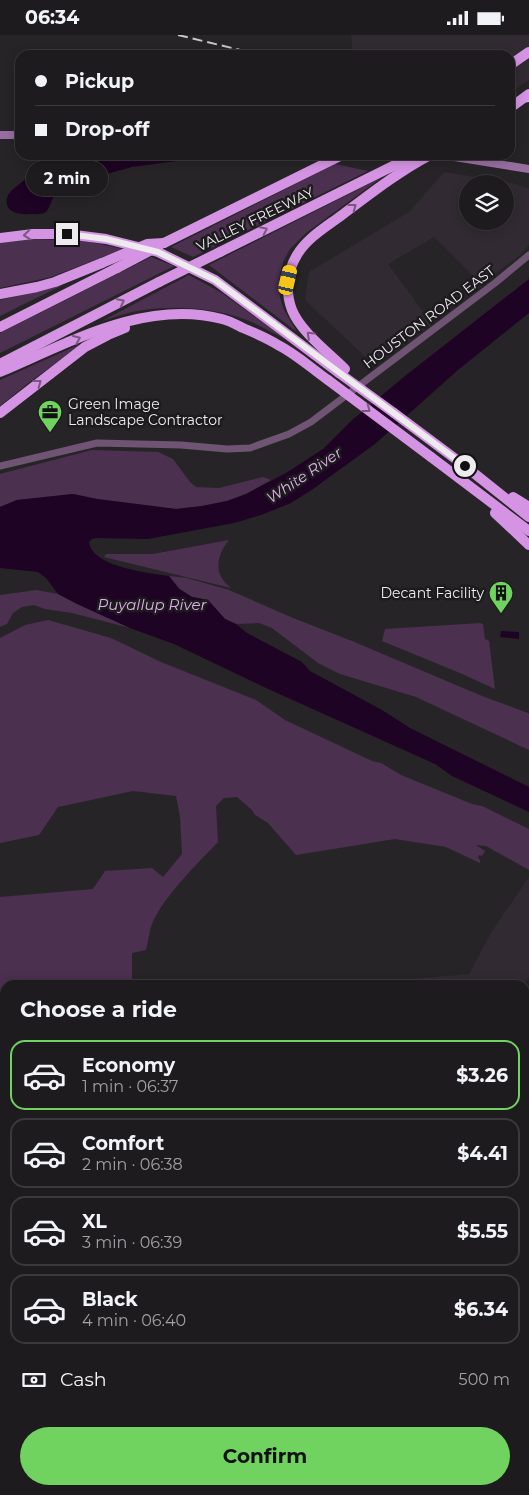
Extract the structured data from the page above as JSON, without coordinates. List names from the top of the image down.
{
  "streets": {
    "highway": ["VALLEY FREEWAY"],
    "street": ["HOUSTON ROAD EAST"]
  },
  "water": ["White River", "Puyallup River"],
  "places": {
    "office": ["Green Image Landscape Contractor"],
    "building": ["Decant Facility"]
  },
  "page": {
    "status": "06:34",
    "banner": ["Pickup", "Drop-off"],
    "bubble": "2 min",
    "heading": "Choose a ride",
    "list": [
      {
        "name": "Economy",
        "note": "1 min · 06:37",
        "value": "$3.26"
      },
      {
        "name": "Comfort",
        "note": "2 min · 06:38",
        "value": "$4.41"
      },
      {
        "name": "XL",
        "note": "3 min · 06:39",
        "value": "$5.55"
      },
      {
        "name": "Black",
        "note": "4 min · 06:40",
        "value": "$6.34"
      }
    ],
    "pay": ["Cash", "500 m"],
    "buttons": "Confirm"
  }
}
